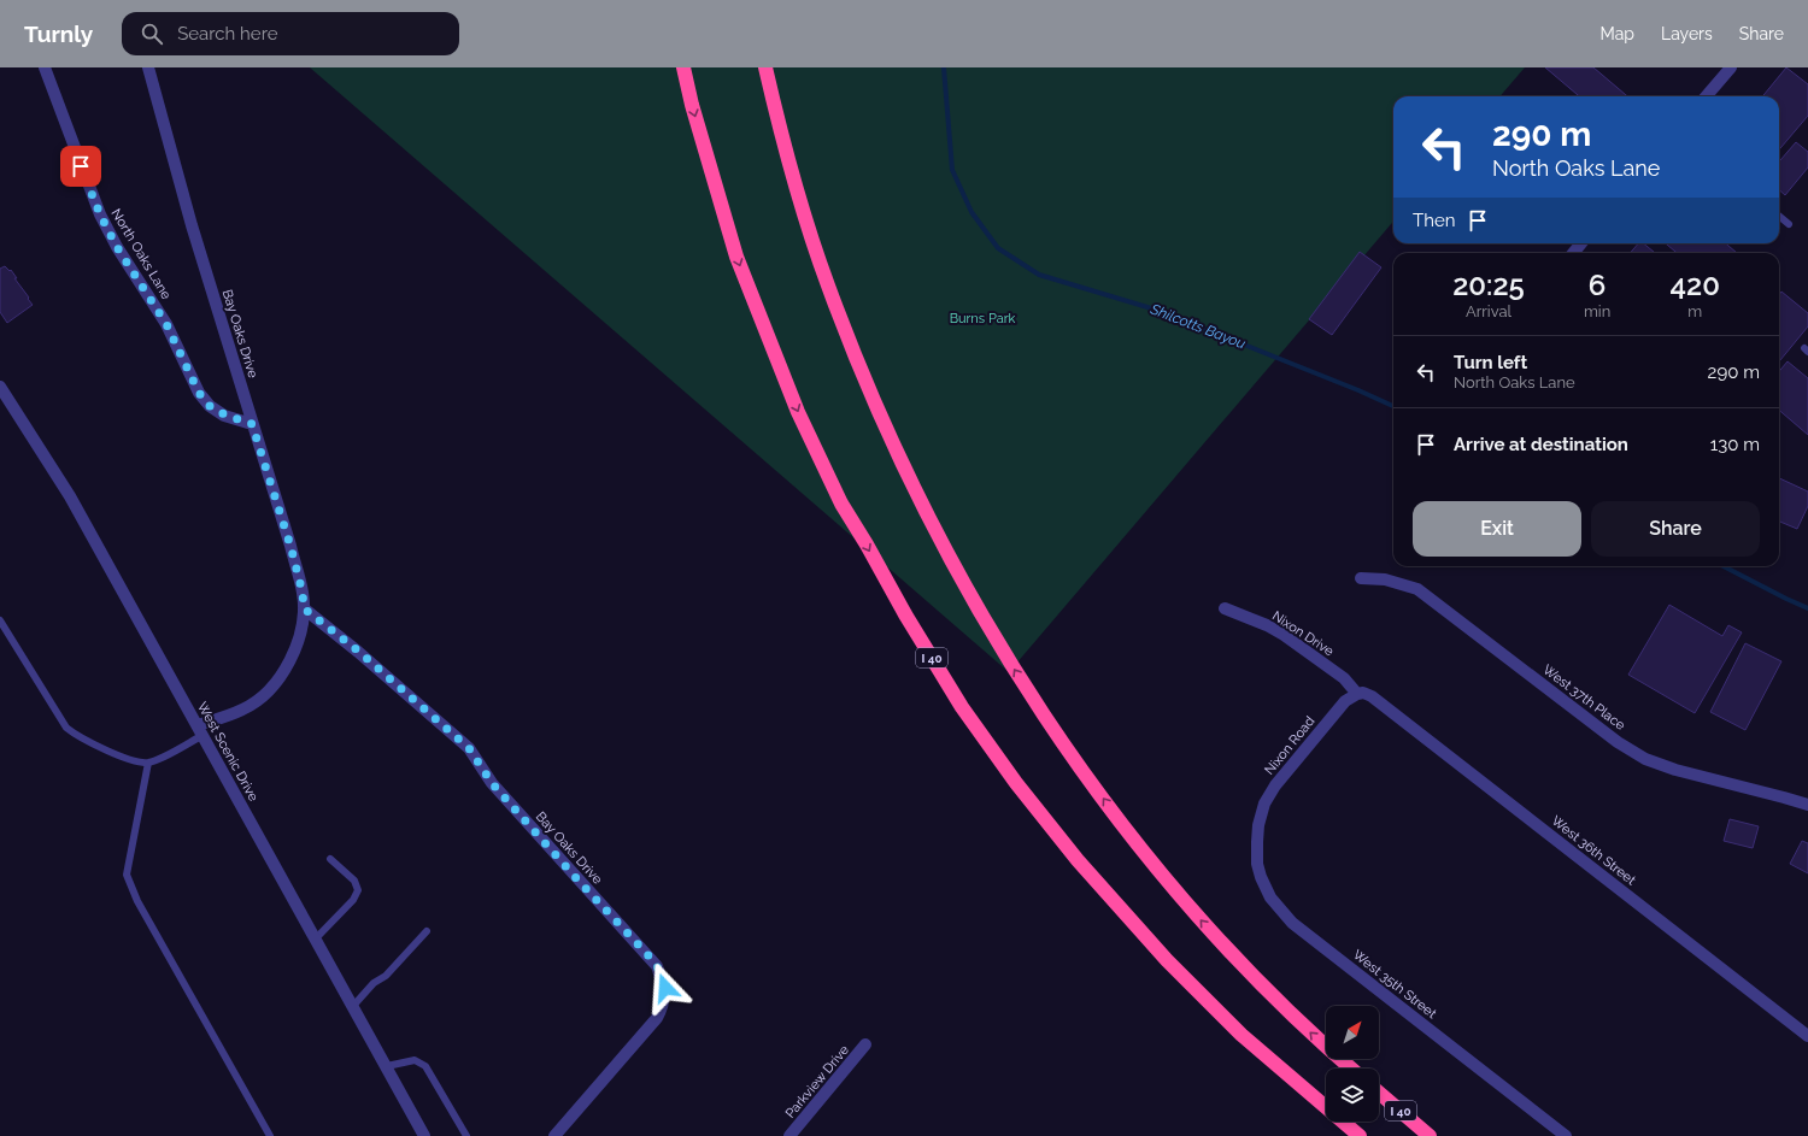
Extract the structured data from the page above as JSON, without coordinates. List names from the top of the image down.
{
  "streets": {
    "highway": ["I 40"],
    "street": [
      "North Oaks Lane",
      "Bay Oaks Drive",
      "Nixon Drive",
      "West 37th Place",
      "Nixon Road",
      "West Scenic Drive",
      "West 36th Street",
      "West 35th Street",
      "Parkview Drive"
    ]
  },
  "crossings": [
    ["North Oaks Lane", "Bay Oaks Drive"],
    ["Bay Oaks Drive", "West Scenic Drive"],
    ["Nixon Drive", "Nixon Road"],
    ["Nixon Drive", "West 36th Street"],
    ["Nixon Road", "West 36th Street"],
    ["Nixon Road", "West 35th Street"]
  ],
  "water": ["Shilcotts Bayou"],
  "parks": ["Burns Park"],
  "north": "top right",
  "page": {
    "header": "Turnly",
    "search": "Search here",
    "nav": ["Map", "Layers", "Share"],
    "turn": ["290 m", "North Oaks Lane"],
    "then": "Then",
    "eta": [
      "20:25",
      "Arrival",
      "6",
      "min",
      "420",
      "m"
    ],
    "list": [
      {
        "name": "Turn left",
        "note": "North Oaks Lane",
        "value": "290 m"
      },
      {
        "name": "Arrive at destination",
        "value": "130 m"
      }
    ],
    "buttons": ["Exit", "Share"]
  }
}
